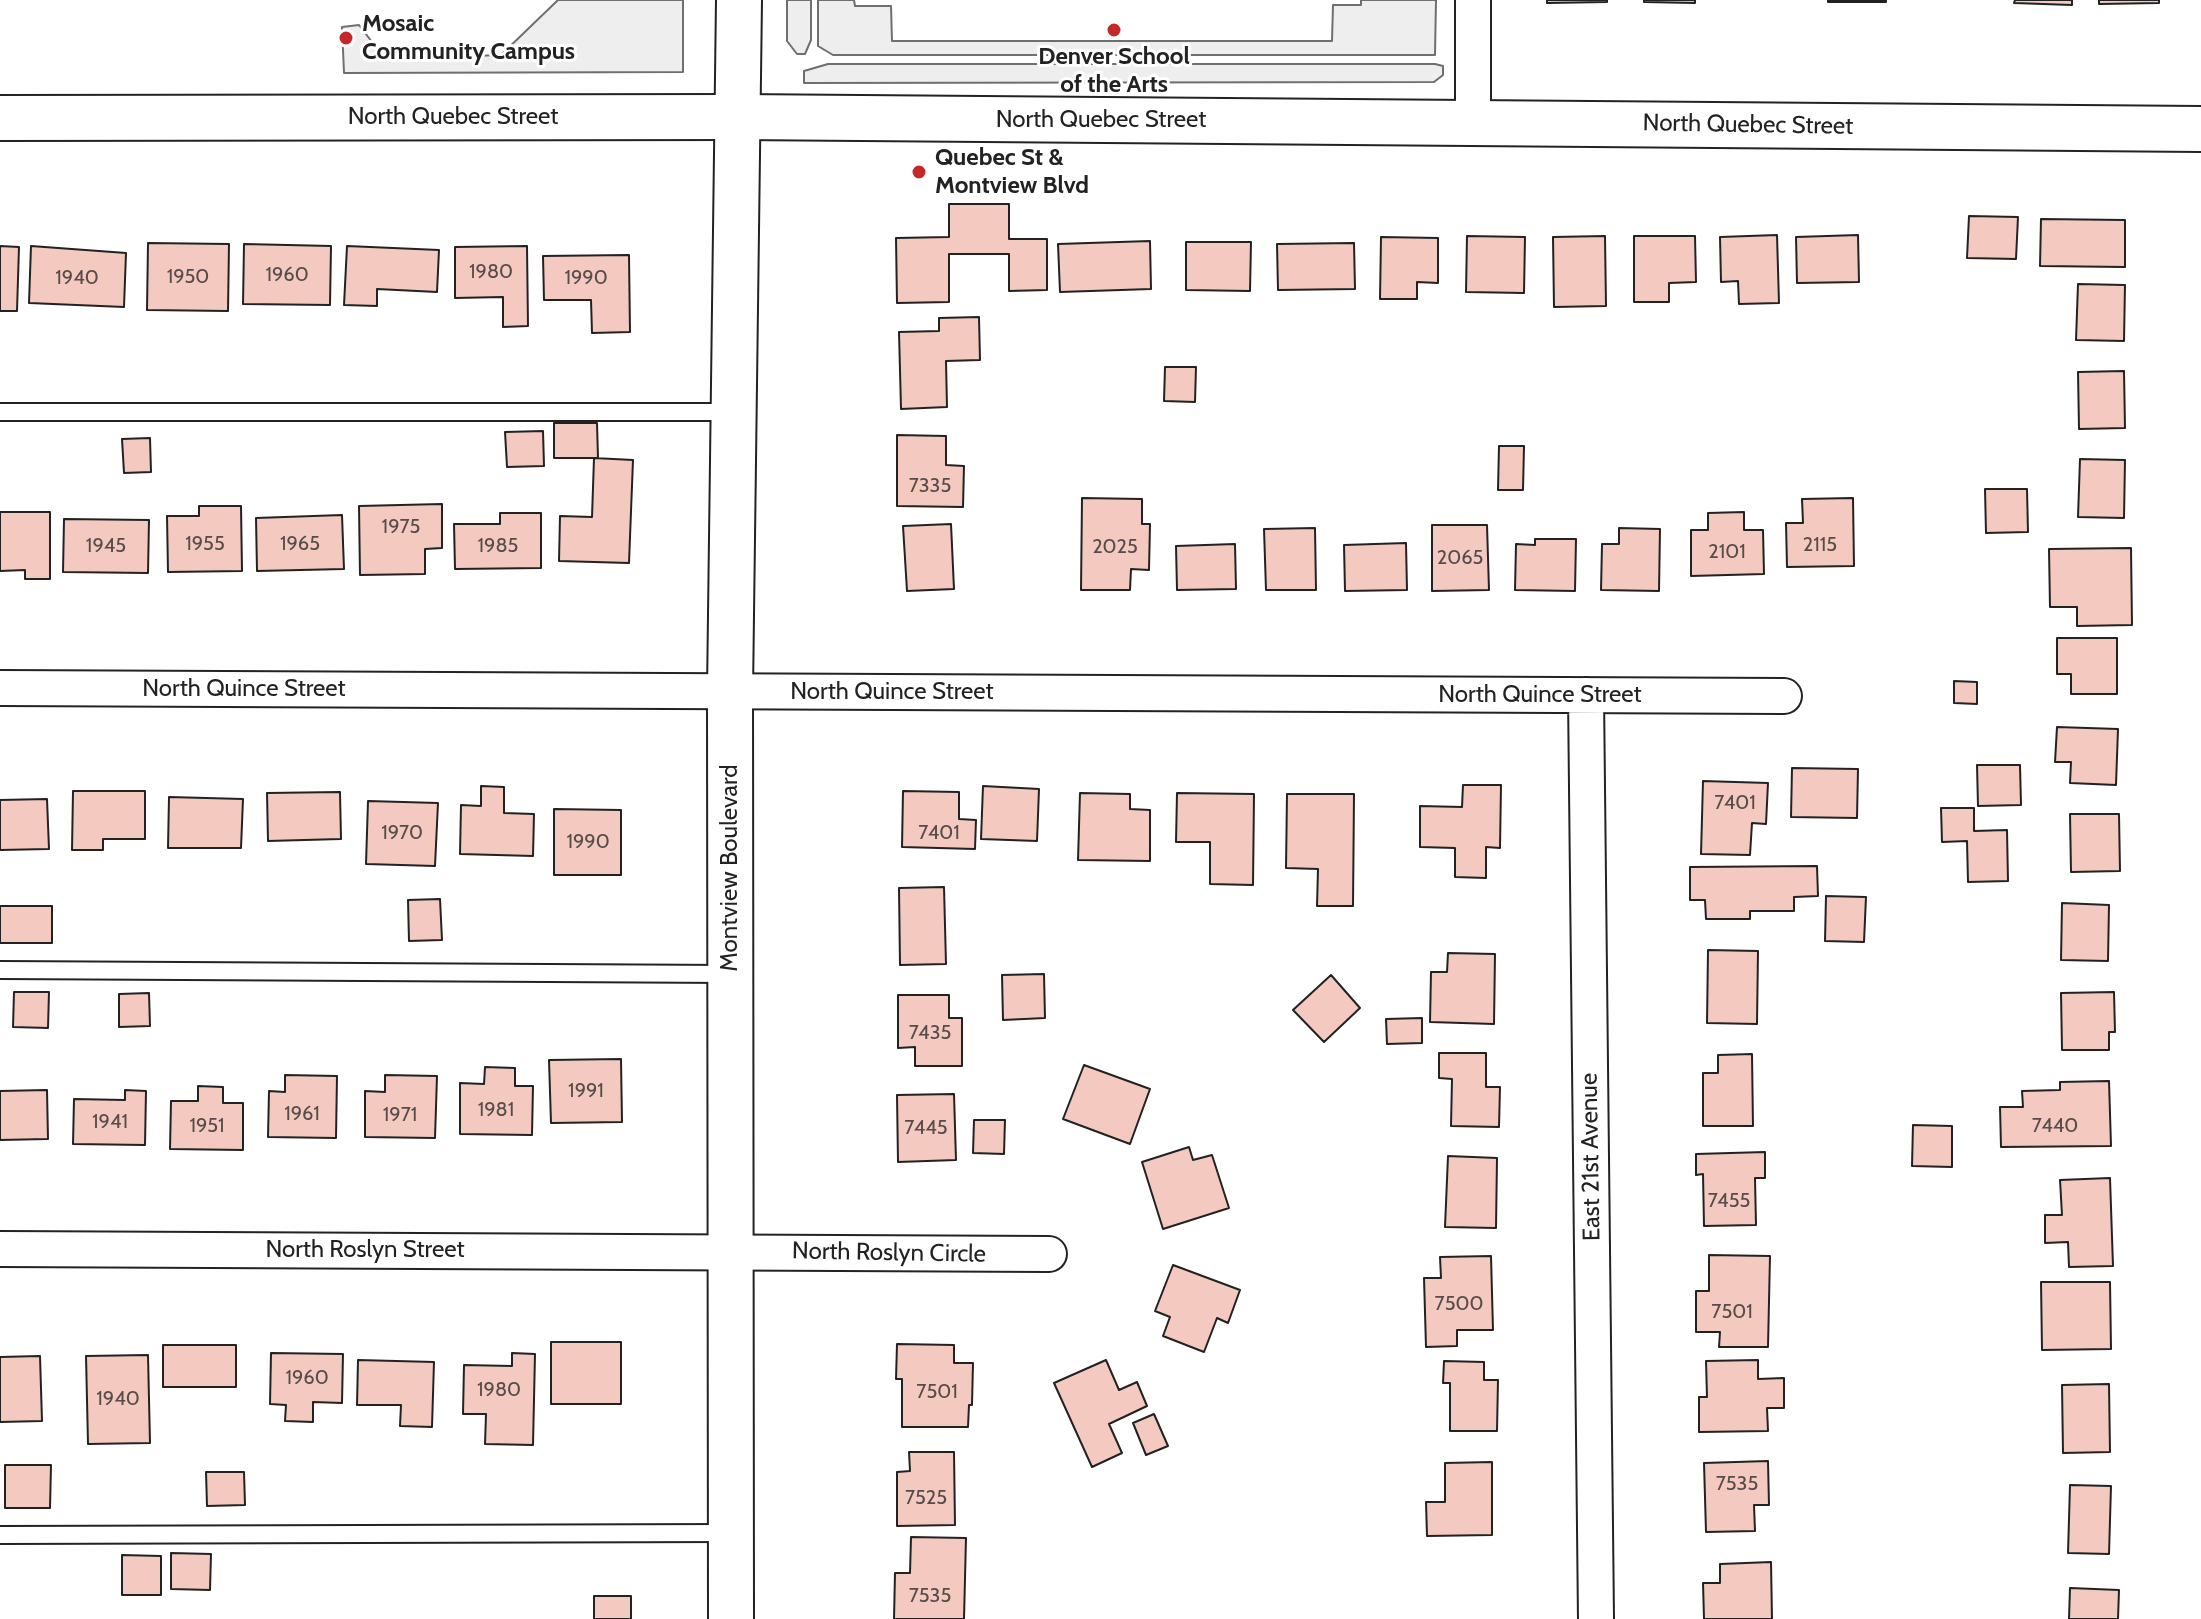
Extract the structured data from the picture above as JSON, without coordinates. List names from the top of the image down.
{
  "streets": {
    "main road": ["North Quebec Street", "Montview Boulevard"],
    "street": [
      "North Quince Street",
      "East 21st Avenue",
      "North Roslyn Street",
      "North Roslyn Circle"
    ]
  },
  "crossings": [
    ["North Quebec Street", "Montview Boulevard"],
    ["North Quince Street", "Montview Boulevard"],
    ["North Quince Street", "East 21st Avenue"],
    ["Montview Boulevard", "North Roslyn Street"],
    ["Montview Boulevard", "North Roslyn Circle"],
    ["North Roslyn Street", "North Roslyn Circle"]
  ],
  "places": ["Denver School of the Arts", "Mosaic Community Campus", "Quebec St & Montview Blvd"],
  "house_numbers": [
    "1980",
    "1960",
    "1950",
    "1940",
    "1990",
    "7335",
    "1975",
    "1955",
    "1965",
    "2115",
    "1945",
    "1985",
    "2025",
    "2101",
    "2065",
    "7401",
    "1970",
    "7401",
    "1990",
    "7435",
    "1991",
    "1981",
    "1961",
    "1971",
    "1941",
    "1951",
    "7440",
    "7445",
    "7455",
    "7500",
    "7501",
    "1960",
    "1980",
    "7501",
    "1940",
    "7535",
    "7525",
    "7535"
  ]
}
